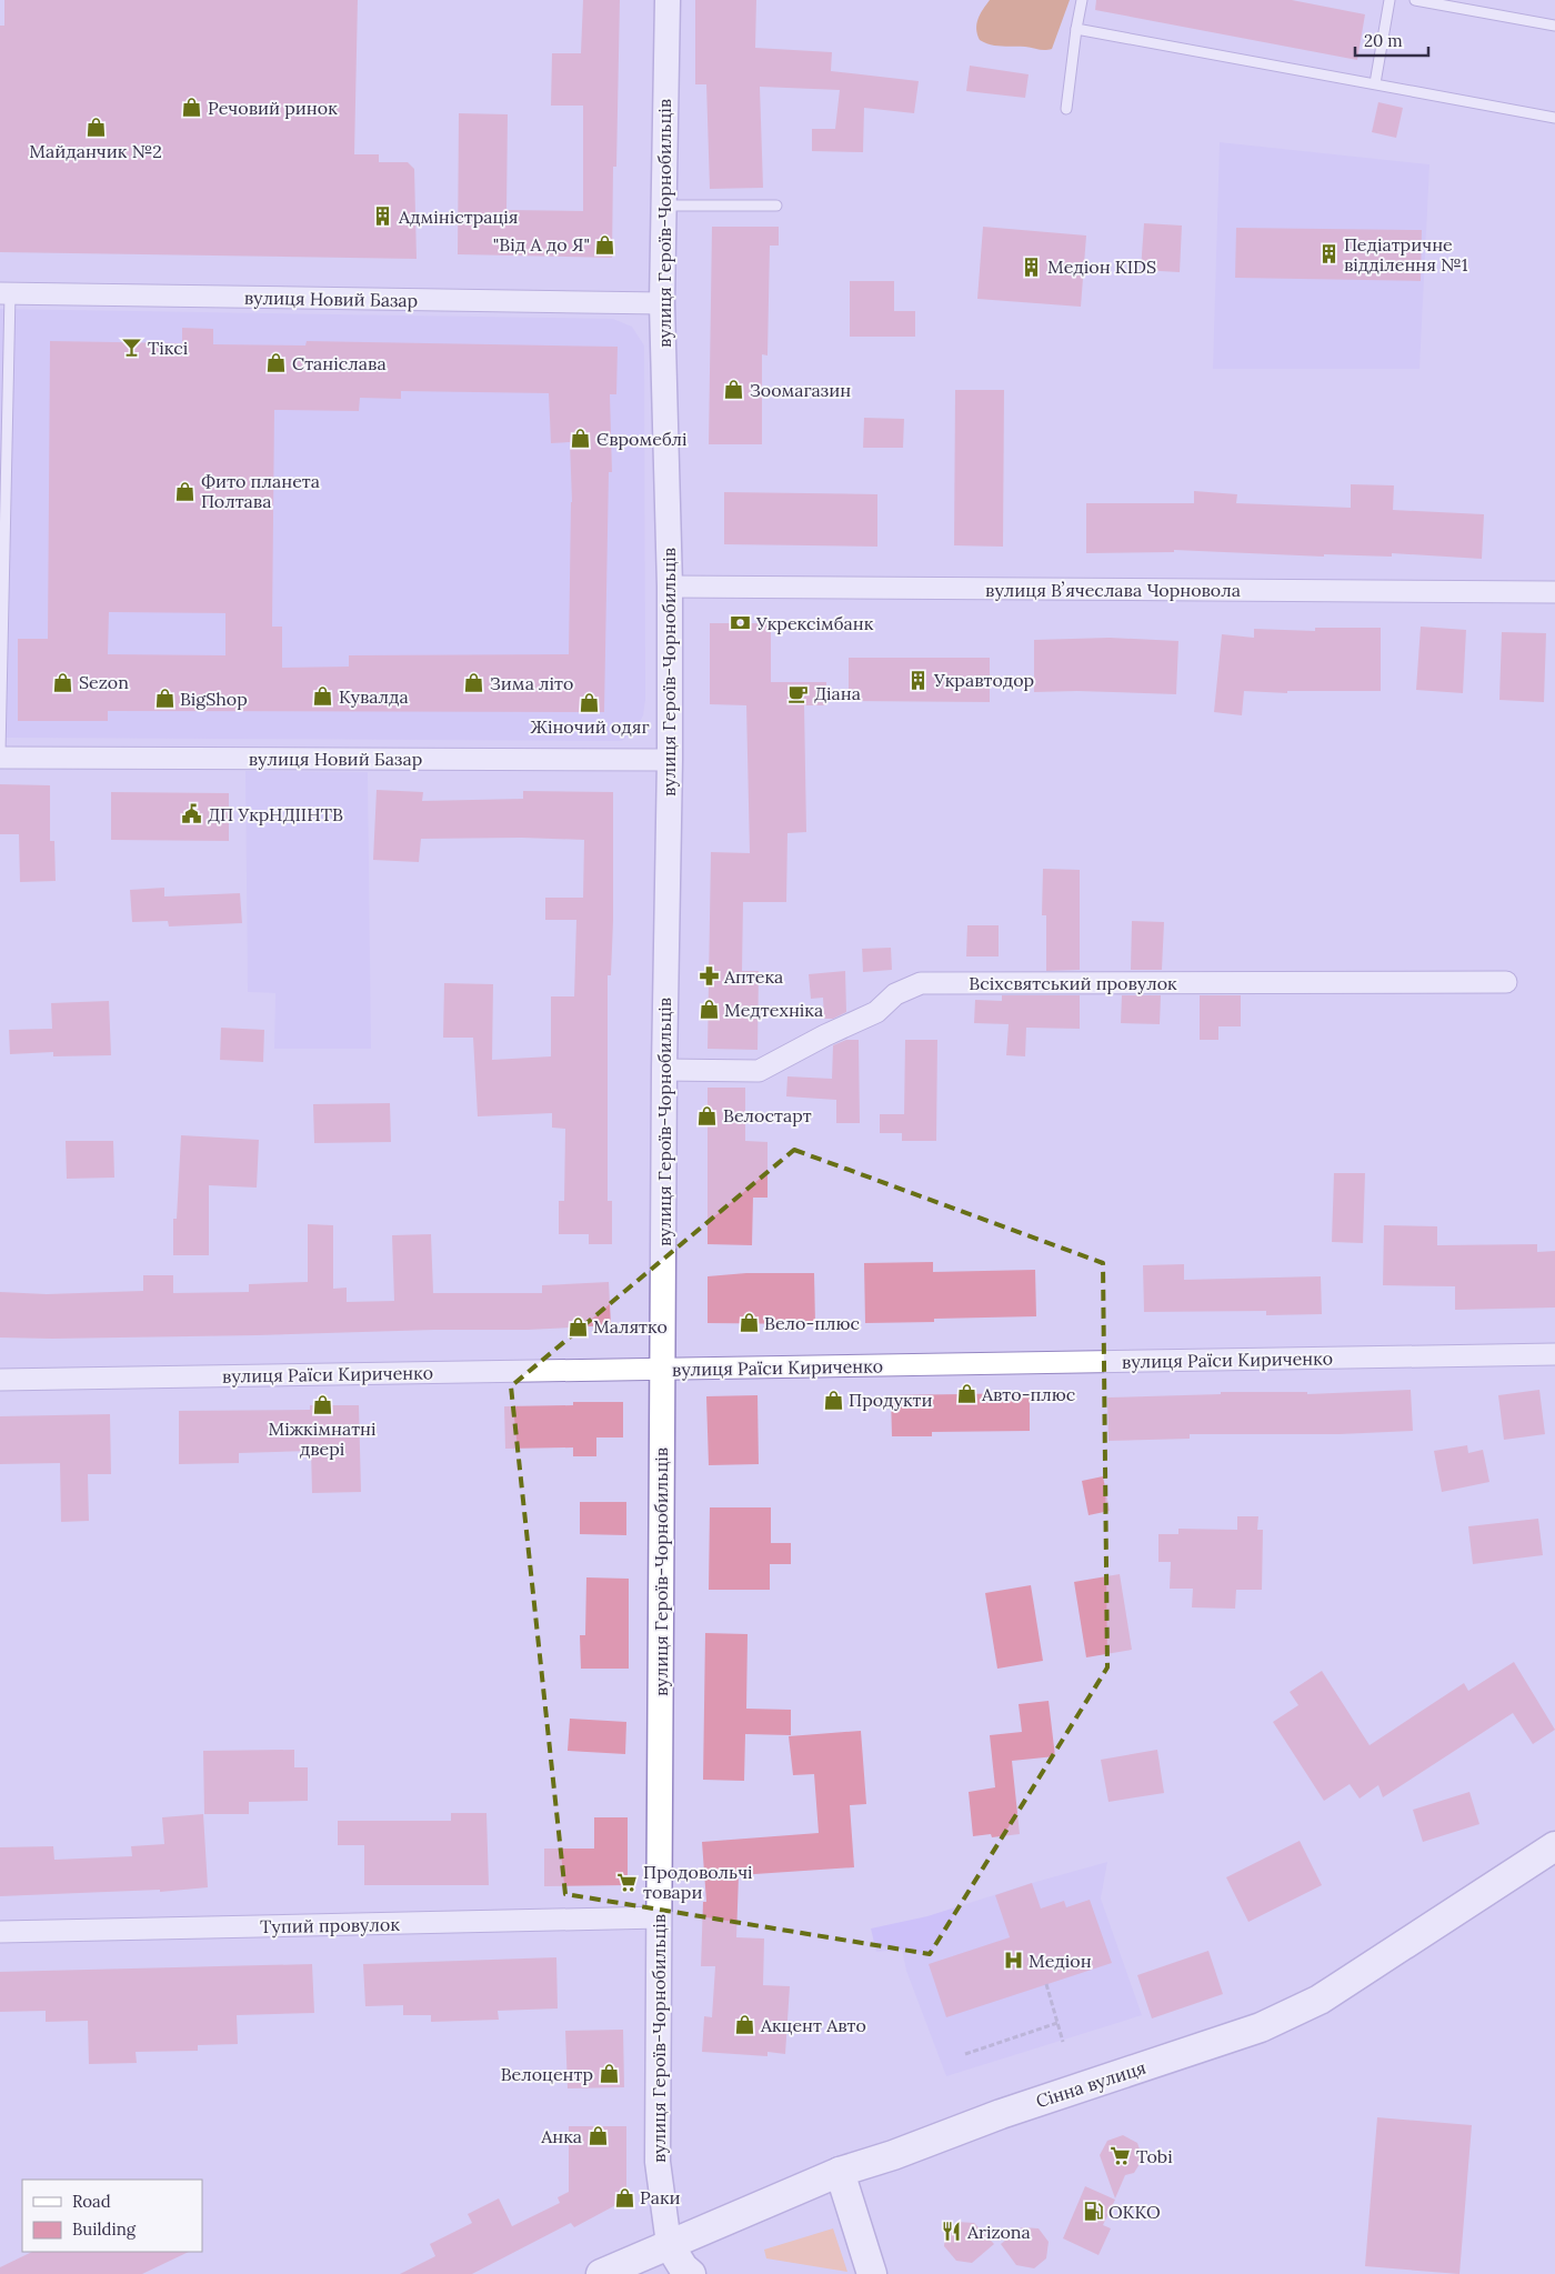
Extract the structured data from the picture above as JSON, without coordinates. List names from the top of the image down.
{
  "streets": {
    "main road": ["Сінна вулиця"],
    "street": [
      "вулиця Героїв-Чорнобильців",
      "вулиця Новий Базар",
      "вулиця Вʼячеслава Чорновола",
      "Всіхсвятський провулок",
      "вулиця Раїси Кириченко",
      "Тупий провулок"
    ]
  },
  "crossings": [
    ["вулиця Героїв-Чорнобильців", "вулиця Новий Базар"],
    ["вулиця Героїв-Чорнобильців", "вулиця Вʼячеслава Чорновола"],
    ["вулиця Героїв-Чорнобильців", "Всіхсвятський провулок"],
    ["вулиця Героїв-Чорнобильців", "вулиця Раїси Кириченко"],
    ["вулиця Героїв-Чорнобильців", "Тупий провулок"],
    ["вулиця Героїв-Чорнобильців", "Сінна вулиця"]
  ],
  "places": {
    "shop": [
      "Речовий ринок",
      "Майданчик №2",
      "\"Від А до Я\"",
      "Станіслава",
      "Зоомагазин",
      "Євромеблі",
      "Фито планета Полтава",
      "Sezon",
      "Зима літо",
      "Кувалда",
      "BigShop",
      "Жіночий одяг",
      "Медтехніка",
      "Велостарт",
      "Вело-плюс",
      "Малятко",
      "Авто-плюс",
      "Продукти",
      "Міжкімнатні двері",
      "Акцент Авто",
      "Велоцентр",
      "Анка",
      "Раки"
    ],
    "building": [
      "Адміністрація",
      "Педіатричне відділення №1",
      "Медіон KIDS",
      "Укравтодор"
    ],
    "bar": ["Тіксі"],
    "bank": ["Укрексімбанк"],
    "cafe": ["Діана"],
    "public building": ["ДП УкрНДІІНТВ"],
    "pharmacy": ["Аптека"],
    "supermarket": ["Продовольчі товари", "Tobi"],
    "hospital": ["Медіон"],
    "fuel station": ["ОККО"],
    "restaurant": ["Arizona"]
  },
  "legend": ["Road", "Building"],
  "scale_bar": "20 m"
}
